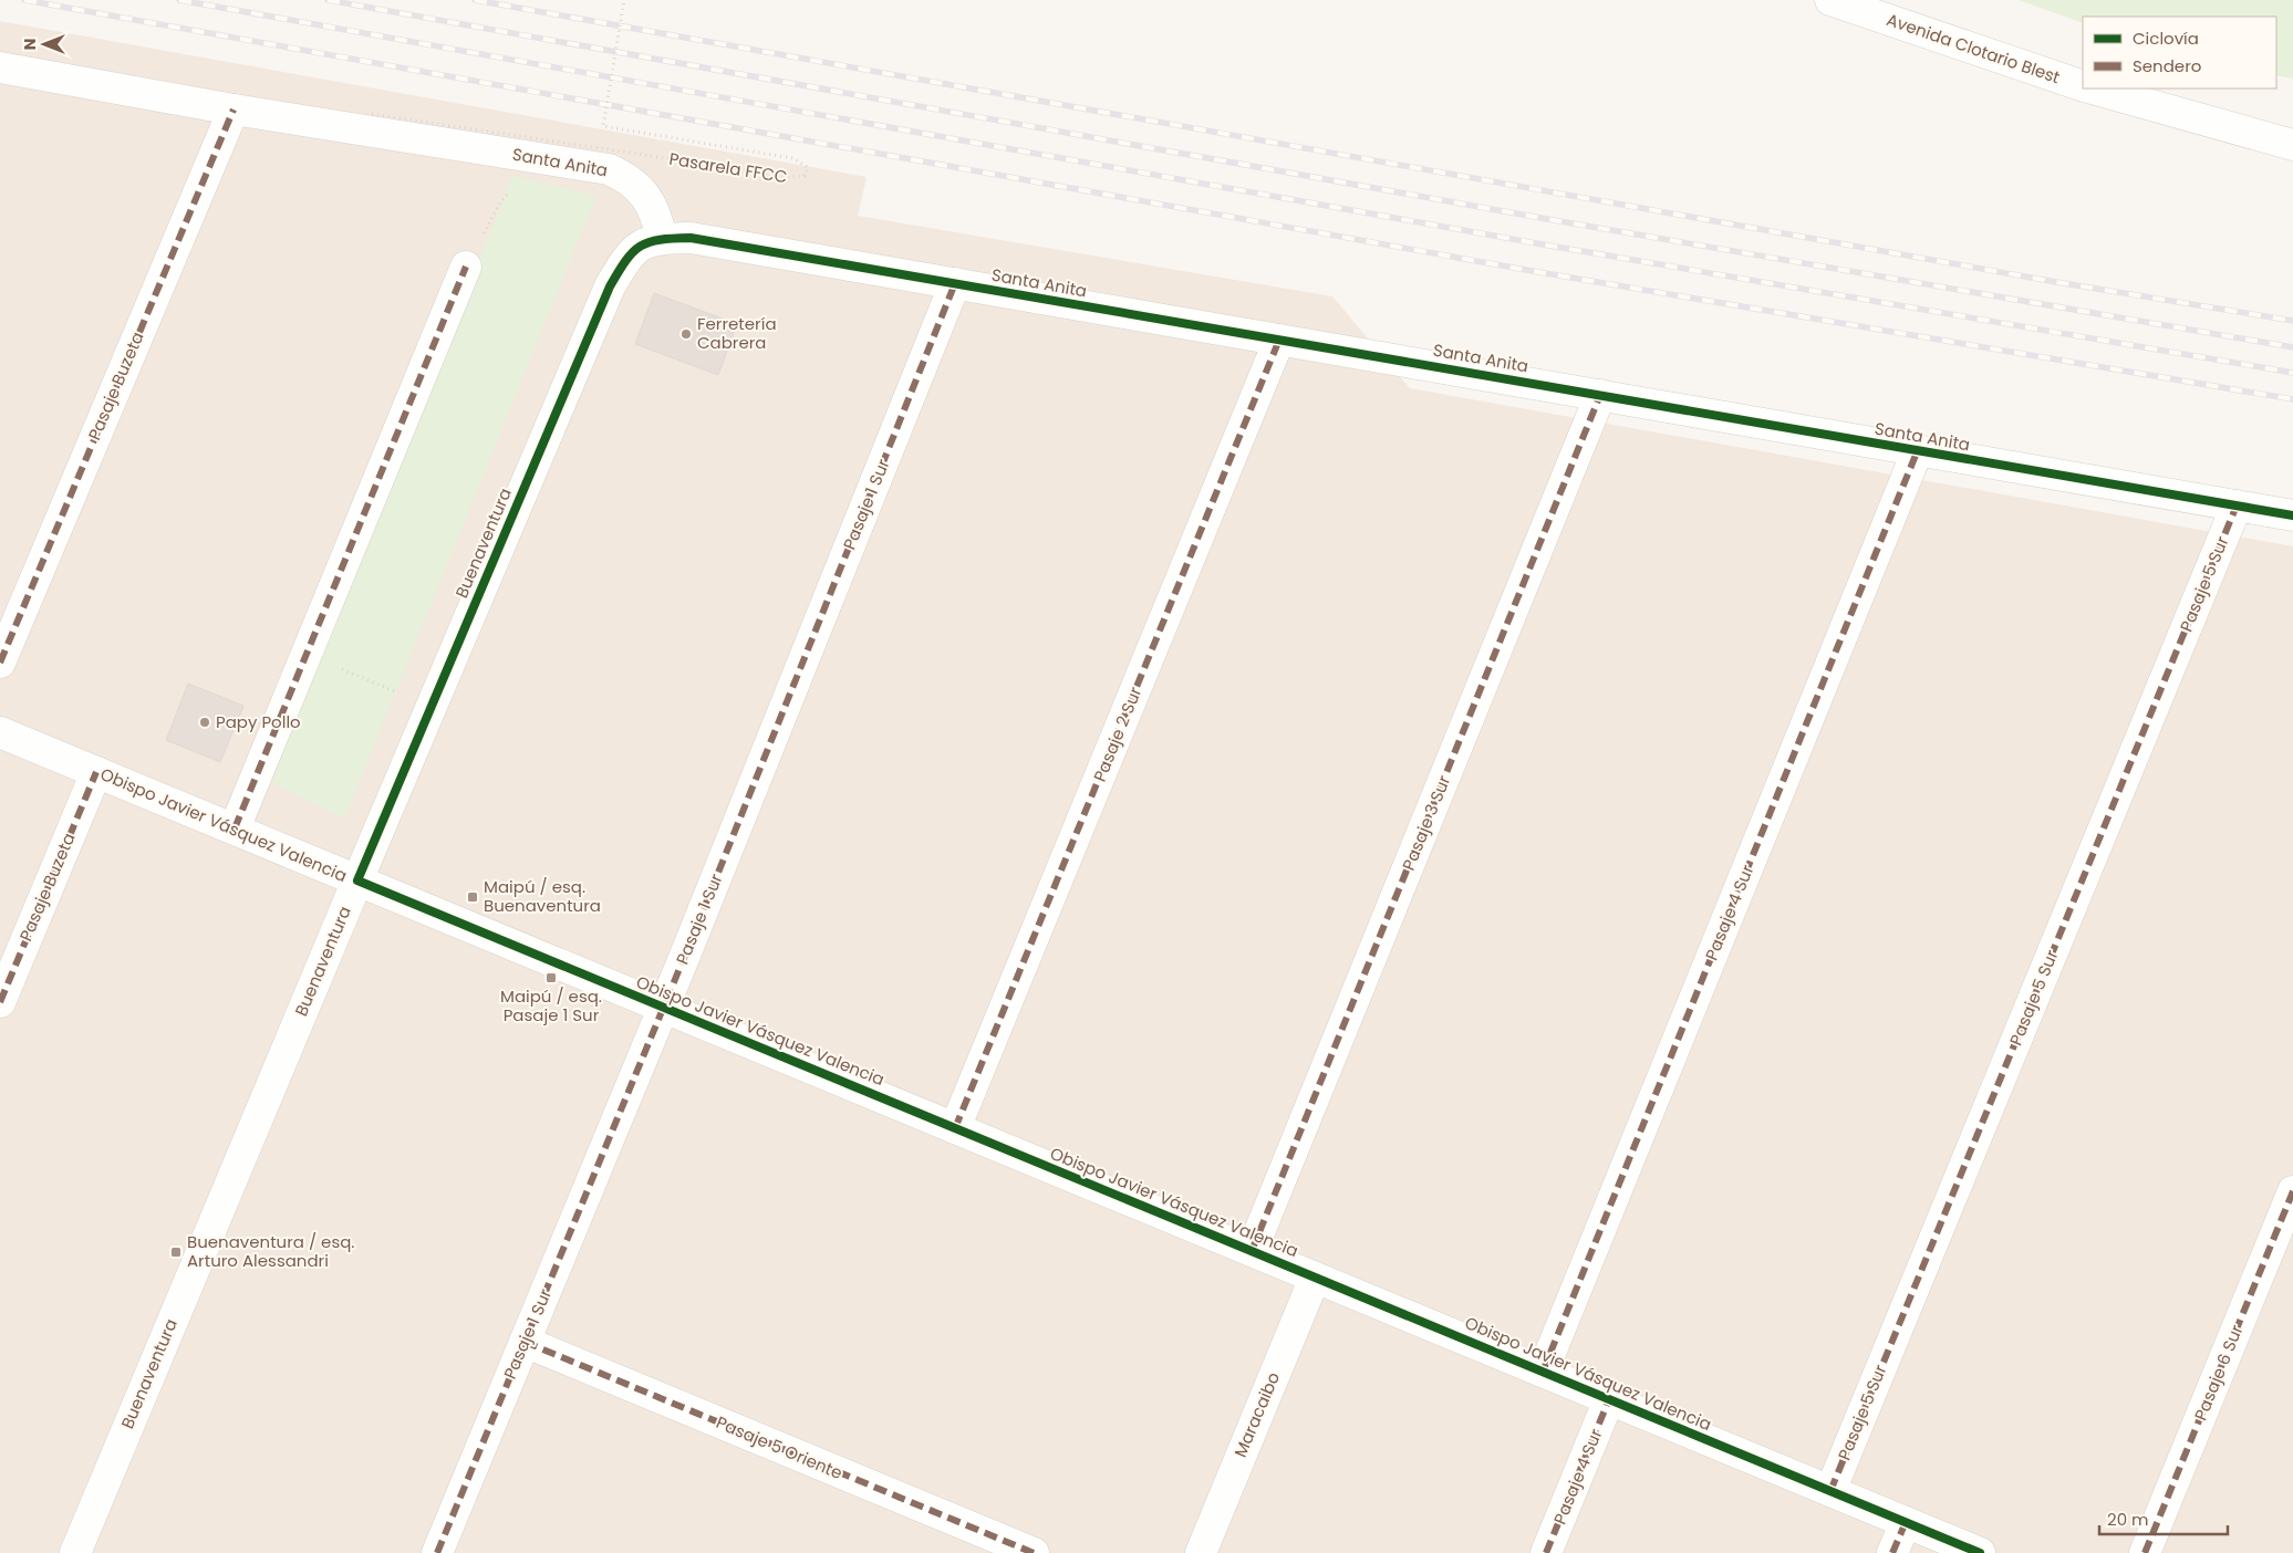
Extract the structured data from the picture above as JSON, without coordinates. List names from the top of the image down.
{
  "streets": {
    "street": [
      "Avenida Clotario Blest",
      "Santa Anita",
      "Pasaje Buzeta",
      "Pasaje 1 Sur",
      "Buenaventura",
      "Pasaje 5 Sur",
      "Pasaje 2 Sur",
      "Pasaje 3 Sur",
      "Obispo Javier Vásquez Valencia",
      "Pasaje 4 Sur",
      "Pasaje 6 Sur",
      "Maracaibo",
      "Pasaje 5 Oriente"
    ],
    "path": ["Pasarela FFCC"]
  },
  "crossings": [
    ["Santa Anita", "Pasaje Buzeta"],
    ["Santa Anita", "Pasaje 1 Sur"],
    ["Santa Anita", "Buenaventura"],
    ["Santa Anita", "Pasaje 5 Sur"],
    ["Santa Anita", "Pasaje 2 Sur"],
    ["Santa Anita", "Pasaje 3 Sur"],
    ["Santa Anita", "Pasaje 4 Sur"],
    ["Pasaje Buzeta", "Obispo Javier Vásquez Valencia"],
    ["Pasaje 1 Sur", "Obispo Javier Vásquez Valencia"],
    ["Pasaje 1 Sur", "Pasaje 5 Oriente"],
    ["Buenaventura", "Obispo Javier Vásquez Valencia"],
    ["Pasaje 5 Sur", "Obispo Javier Vásquez Valencia"],
    ["Pasaje 2 Sur", "Obispo Javier Vásquez Valencia"],
    ["Pasaje 3 Sur", "Obispo Javier Vásquez Valencia"],
    ["Obispo Javier Vásquez Valencia", "Pasaje 4 Sur"],
    ["Obispo Javier Vásquez Valencia", "Maracaibo"]
  ],
  "places": {
    "other": ["Ferretería Cabrera", "Papy Pollo"],
    "transit": ["Maipú / esq. Buenaventura", "Maipú / esq. Pasaje 1 Sur", "Buenaventura / esq. Arturo Alessandri"]
  },
  "legend": ["Ciclovía", "Sendero"],
  "scale_bar": "20 m",
  "north": "left"
}
